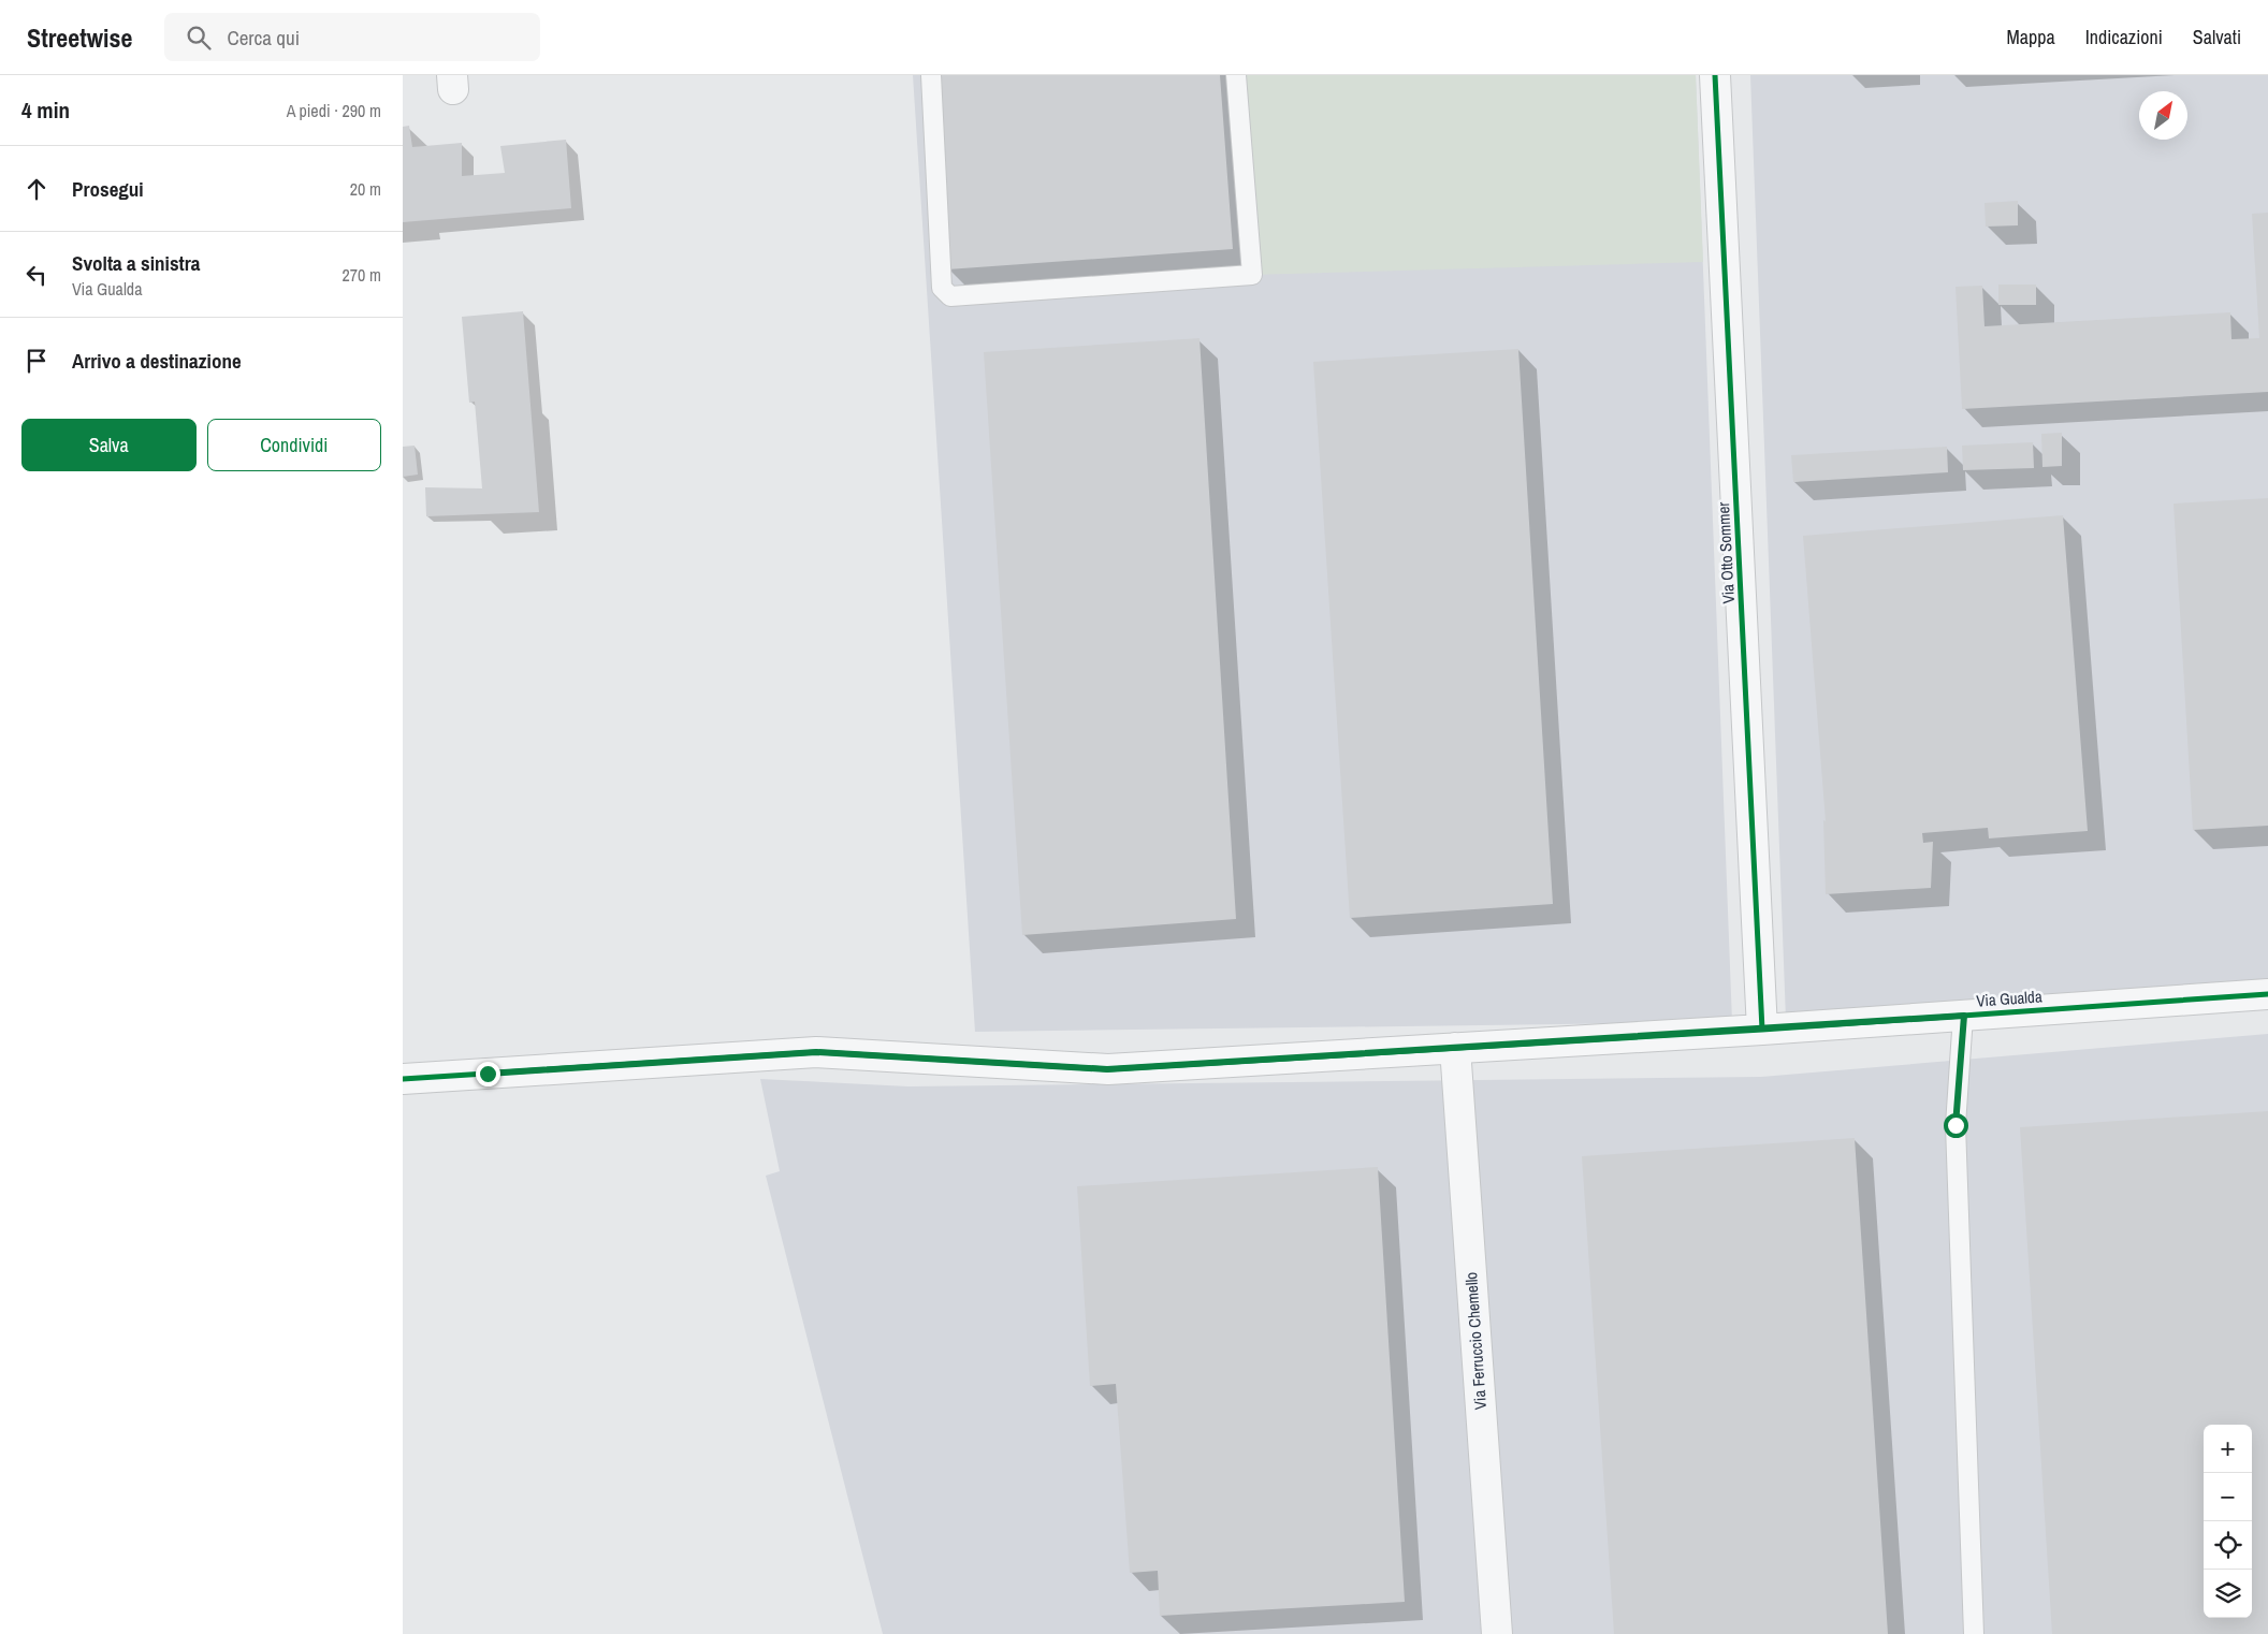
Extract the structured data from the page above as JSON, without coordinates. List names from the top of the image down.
{
  "streets": {
    "street": ["Via Otto Sommer", "Via Gualda", "Via Ferruccio Chemello"]
  },
  "crossings": [
    ["Via Otto Sommer", "Via Gualda"],
    ["Via Gualda", "Via Ferruccio Chemello"]
  ],
  "north": "top right",
  "page": {
    "header": "Streetwise",
    "search": "Cerca qui",
    "nav": ["Mappa", "Indicazioni", "Salvati"],
    "heading": ["4 min", "A piedi · 290 m"],
    "list": [
      ["Prosegui", "20 m"],
      ["Svolta a sinistra", "Via Gualda", "270 m"],
      "Arrivo a destinazione"
    ],
    "buttons": ["Salva", "Condividi"],
    "map_buttons": ["+", "−"]
  }
}
